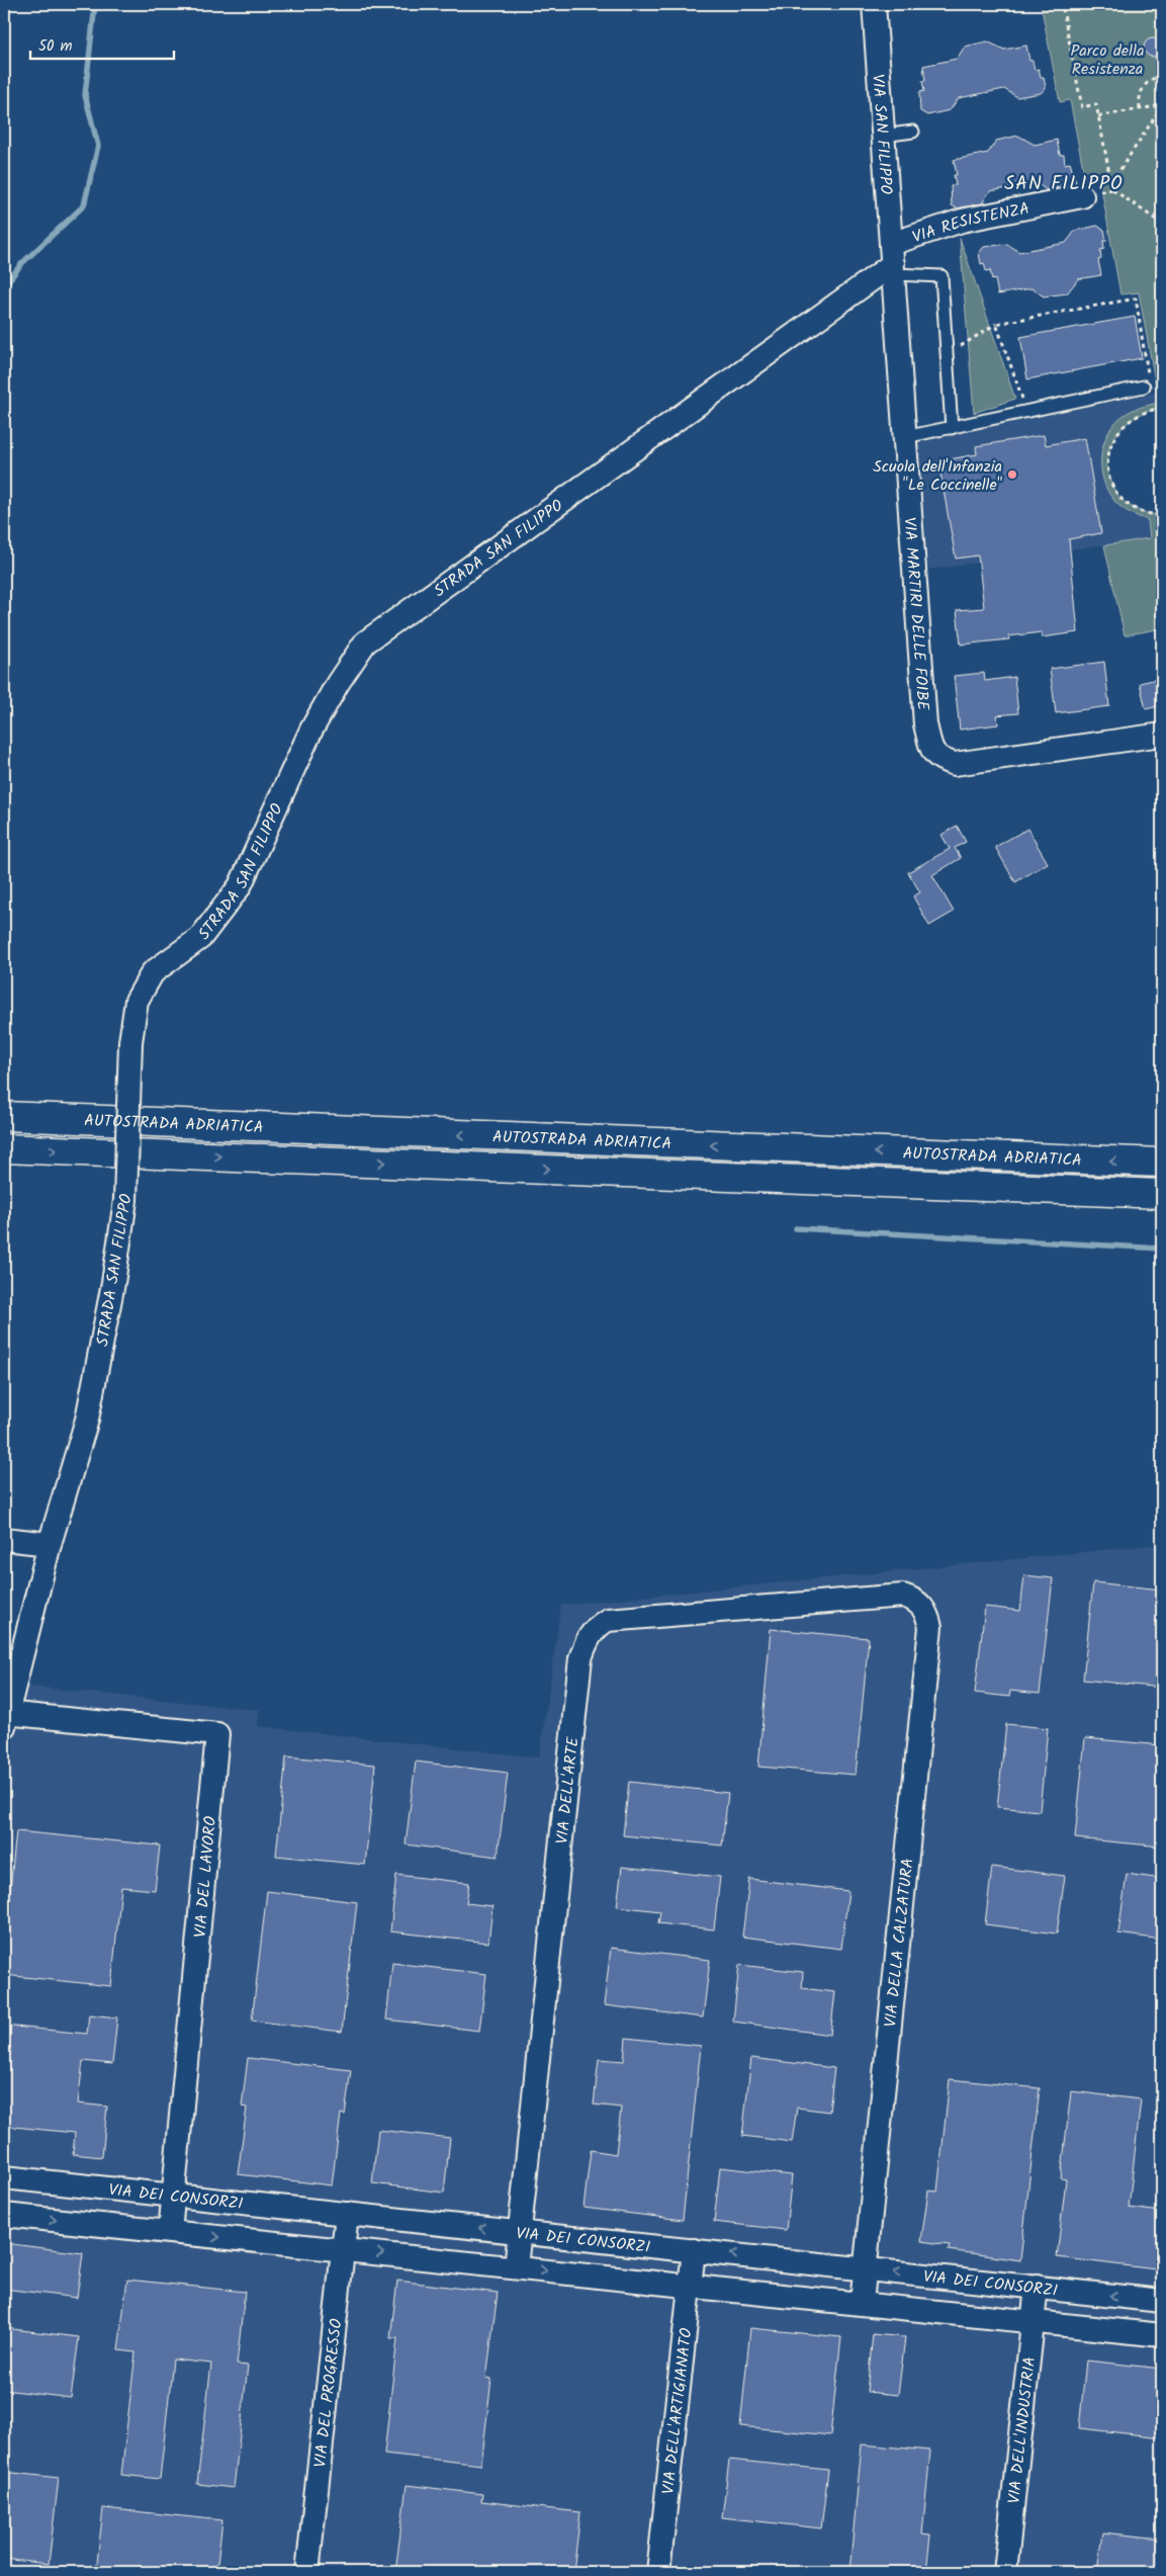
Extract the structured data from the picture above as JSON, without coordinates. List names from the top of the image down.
{
  "streets": {
    "highway": ["AUTOSTRADA ADRIATICA"],
    "street": [
      "VIA SAN FILIPPO",
      "VIA RESISTENZA",
      "STRADA SAN FILIPPO",
      "VIA MARTIRI DELLE FOIBE",
      "VIA DELL'ARTE",
      "VIA DEL LAVORO",
      "VIA DELLA CALZATURA",
      "VIA DEI CONSORZI",
      "VIA DEL PROGRESSO",
      "VIA DELL'ARTIGIANATO",
      "VIA DELL'INDUSTRIA"
    ]
  },
  "crossings": [
    ["VIA SAN FILIPPO", "VIA RESISTENZA"],
    ["VIA SAN FILIPPO", "STRADA SAN FILIPPO"],
    ["VIA SAN FILIPPO", "VIA MARTIRI DELLE FOIBE"],
    ["VIA RESISTENZA", "STRADA SAN FILIPPO"],
    ["VIA RESISTENZA", "VIA MARTIRI DELLE FOIBE"],
    ["STRADA SAN FILIPPO", "VIA MARTIRI DELLE FOIBE"],
    ["STRADA SAN FILIPPO", "VIA DEL LAVORO"],
    ["VIA DELL'ARTE", "VIA DELLA CALZATURA"],
    ["VIA DELL'ARTE", "VIA DEI CONSORZI"],
    ["VIA DEL LAVORO", "VIA DEI CONSORZI"],
    ["VIA DELLA CALZATURA", "VIA DEI CONSORZI"],
    ["VIA DEI CONSORZI", "VIA DEL PROGRESSO"],
    ["VIA DEI CONSORZI", "VIA DELL'ARTIGIANATO"],
    ["VIA DEI CONSORZI", "VIA DELL'INDUSTRIA"]
  ],
  "districts": ["SAN FILIPPO"],
  "parks": ["Parco della Resistenza"],
  "places": ["Scuola dell'Infanzia \"Le Coccinelle\""],
  "scale_bar": "50 m"
}
